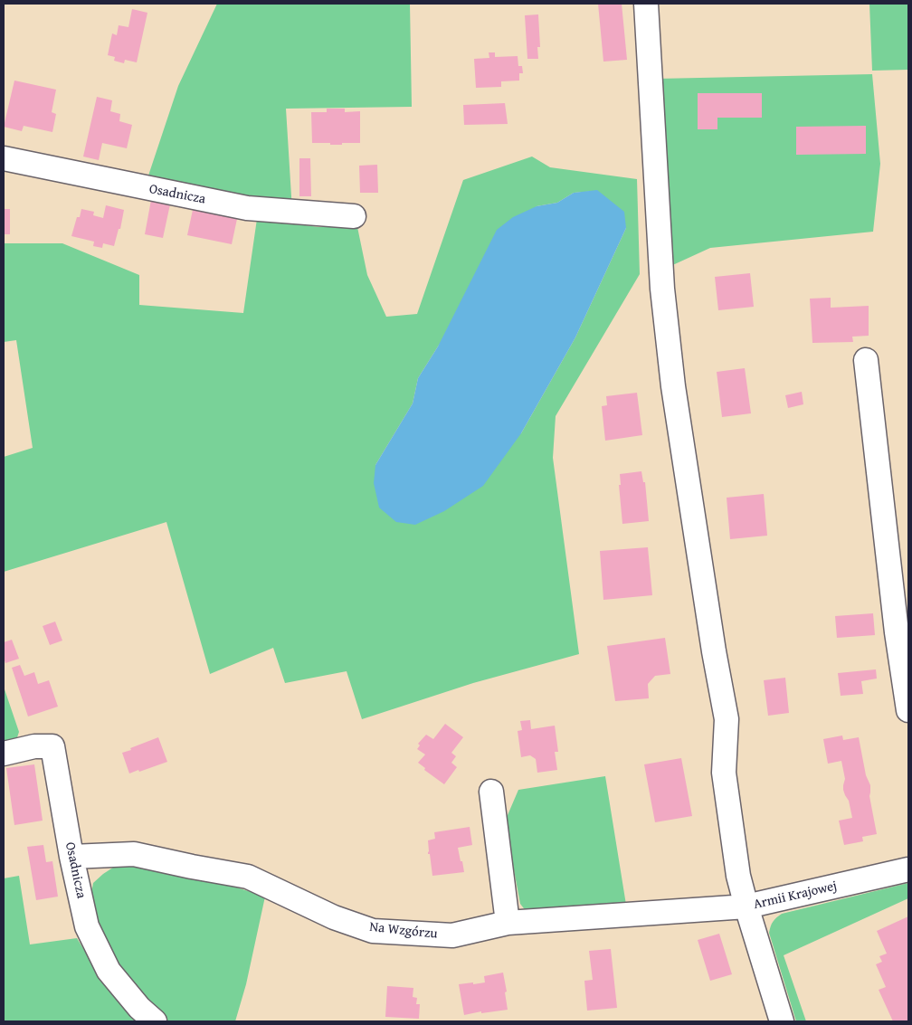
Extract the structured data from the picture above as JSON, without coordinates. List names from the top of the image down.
{
  "streets": {
    "street": ["Osadnicza", "Armii Krajowej", "Na Wzgórzu"]
  },
  "crossings": [
    ["Osadnicza", "Na Wzgórzu"],
    ["Armii Krajowej", "Na Wzgórzu"]
  ]
}
